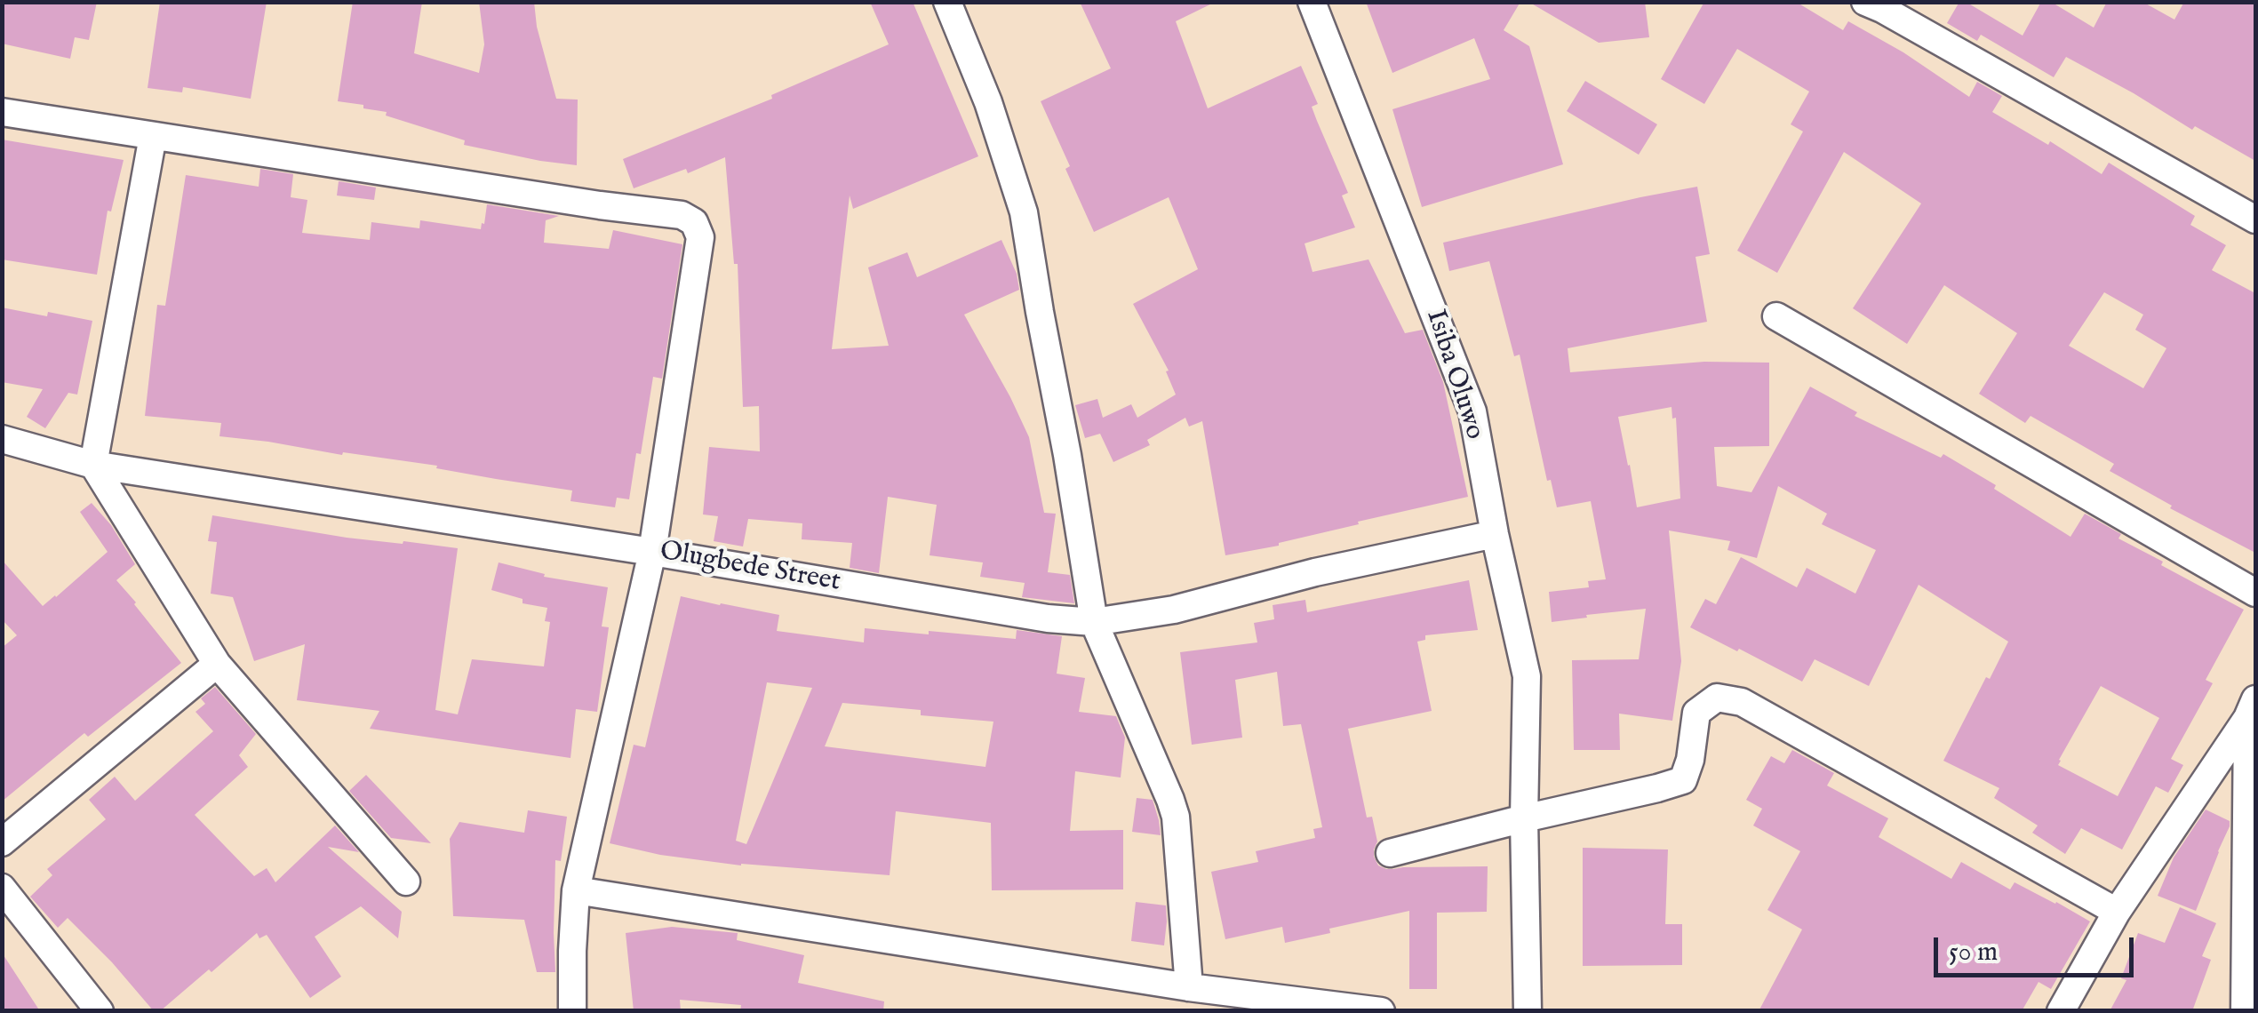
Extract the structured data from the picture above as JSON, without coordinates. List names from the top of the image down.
{
  "streets": {
    "street": ["Isiba Oluwo", "Olugbede Street"]
  },
  "crossings": [
    ["Isiba Oluwo", "Olugbede Street"]
  ],
  "scale_bar": "50 m"
}
